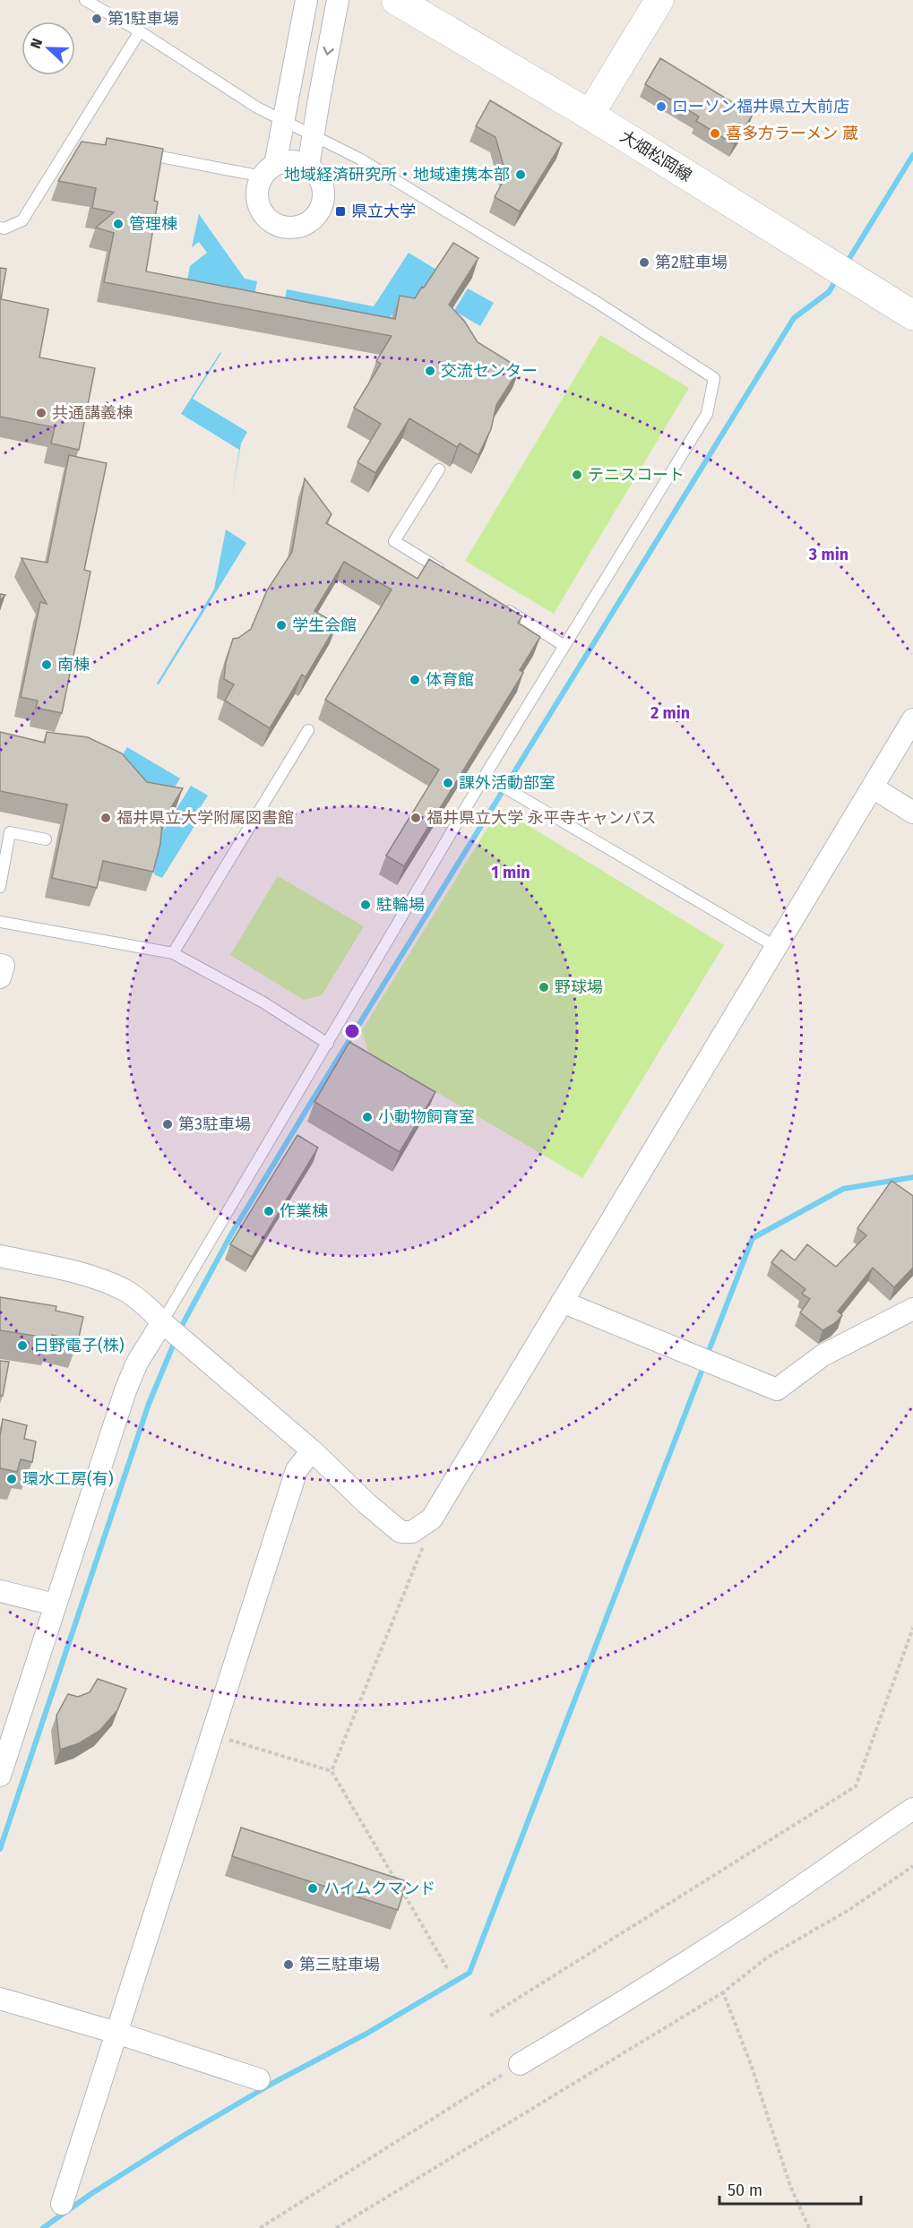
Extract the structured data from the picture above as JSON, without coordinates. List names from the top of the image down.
{
  "streets": {
    "main road": ["大畑松岡線"]
  },
  "places": {
    "other": [
      "第1駐車場",
      "ローソン福井県立大前店",
      "喜多方ラーメン 蔵",
      "地域経済研究所・地域連携本部",
      "管理棟",
      "第2駐車場",
      "交流センター",
      "共通講義棟",
      "テニスコート",
      "学生会館",
      "南棟",
      "体育館",
      "課外活動部室",
      "福井県立大学附属図書館",
      "福井県立大学 永平寺キャンパス",
      "駐輪場",
      "野球場",
      "小動物飼育室",
      "第3駐車場",
      "作業棟",
      "日野電子(株)",
      "環水工房(有)",
      "ハイムクマンド",
      "第三駐車場"
    ],
    "transit": ["県立大学"]
  },
  "scale_bar": "50 m",
  "north": "left",
  "rings": ["3 min", "2 min", "1 min"]
}
